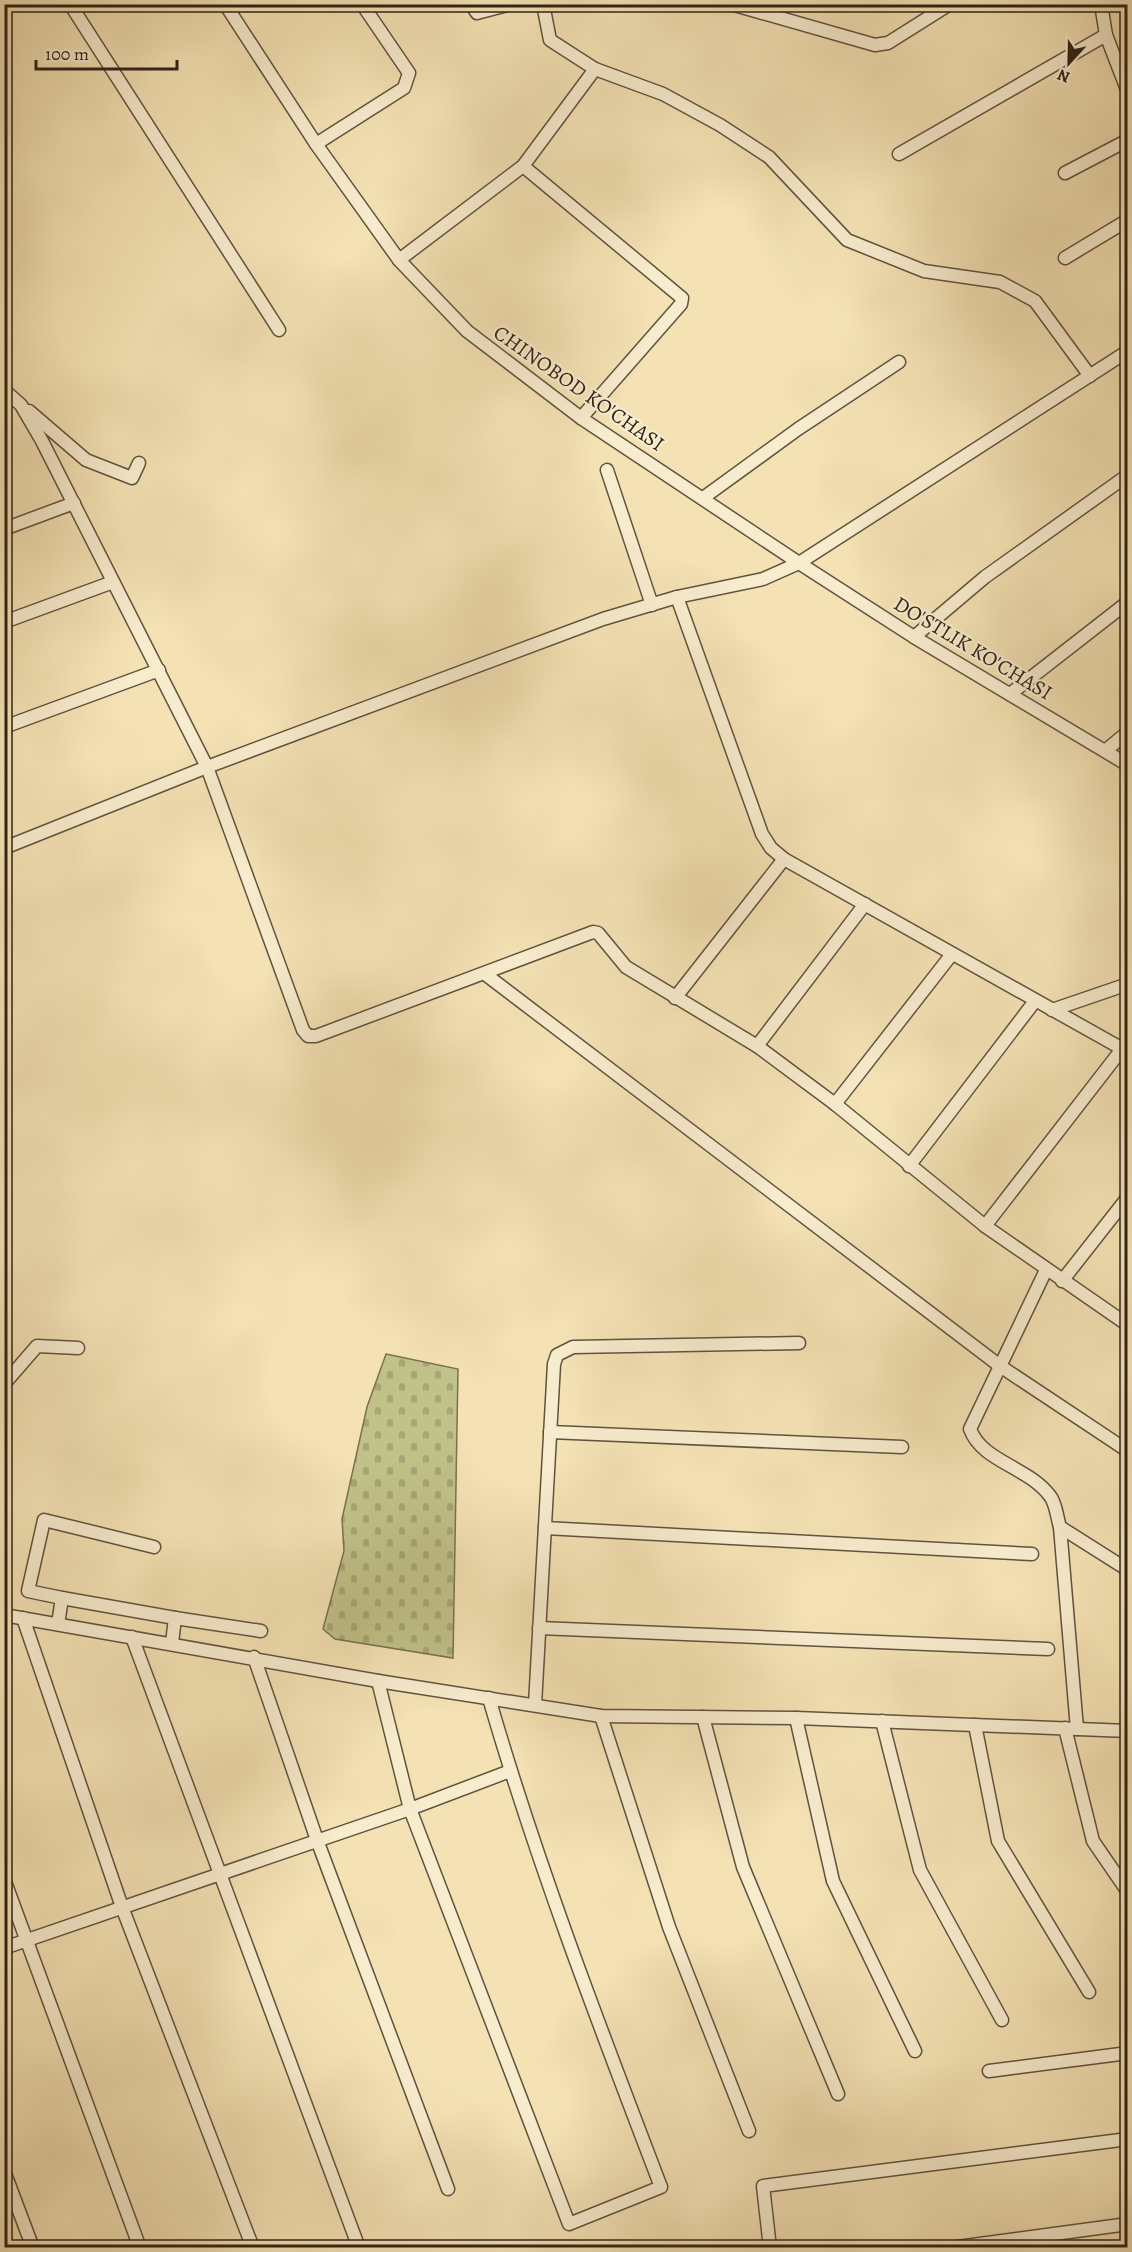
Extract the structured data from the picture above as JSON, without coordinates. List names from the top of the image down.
{
  "streets": {
    "street": ["CHINOBOD KO'CHASI", "DO'STLIK KO'CHASI"]
  },
  "crossings": [
    ["CHINOBOD KO'CHASI", "DO'STLIK KO'CHASI"]
  ],
  "scale_bar": "100 m",
  "north": "bottom"
}
